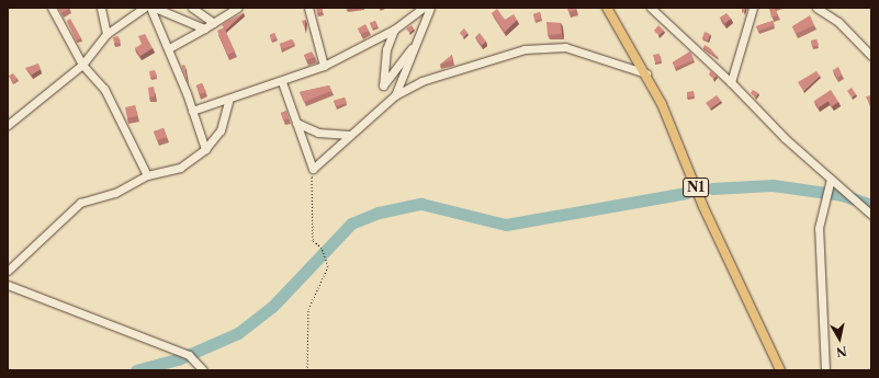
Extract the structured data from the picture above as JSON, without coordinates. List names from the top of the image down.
{
  "streets": {
    "main road": ["N1"]
  },
  "north": "bottom"
}
